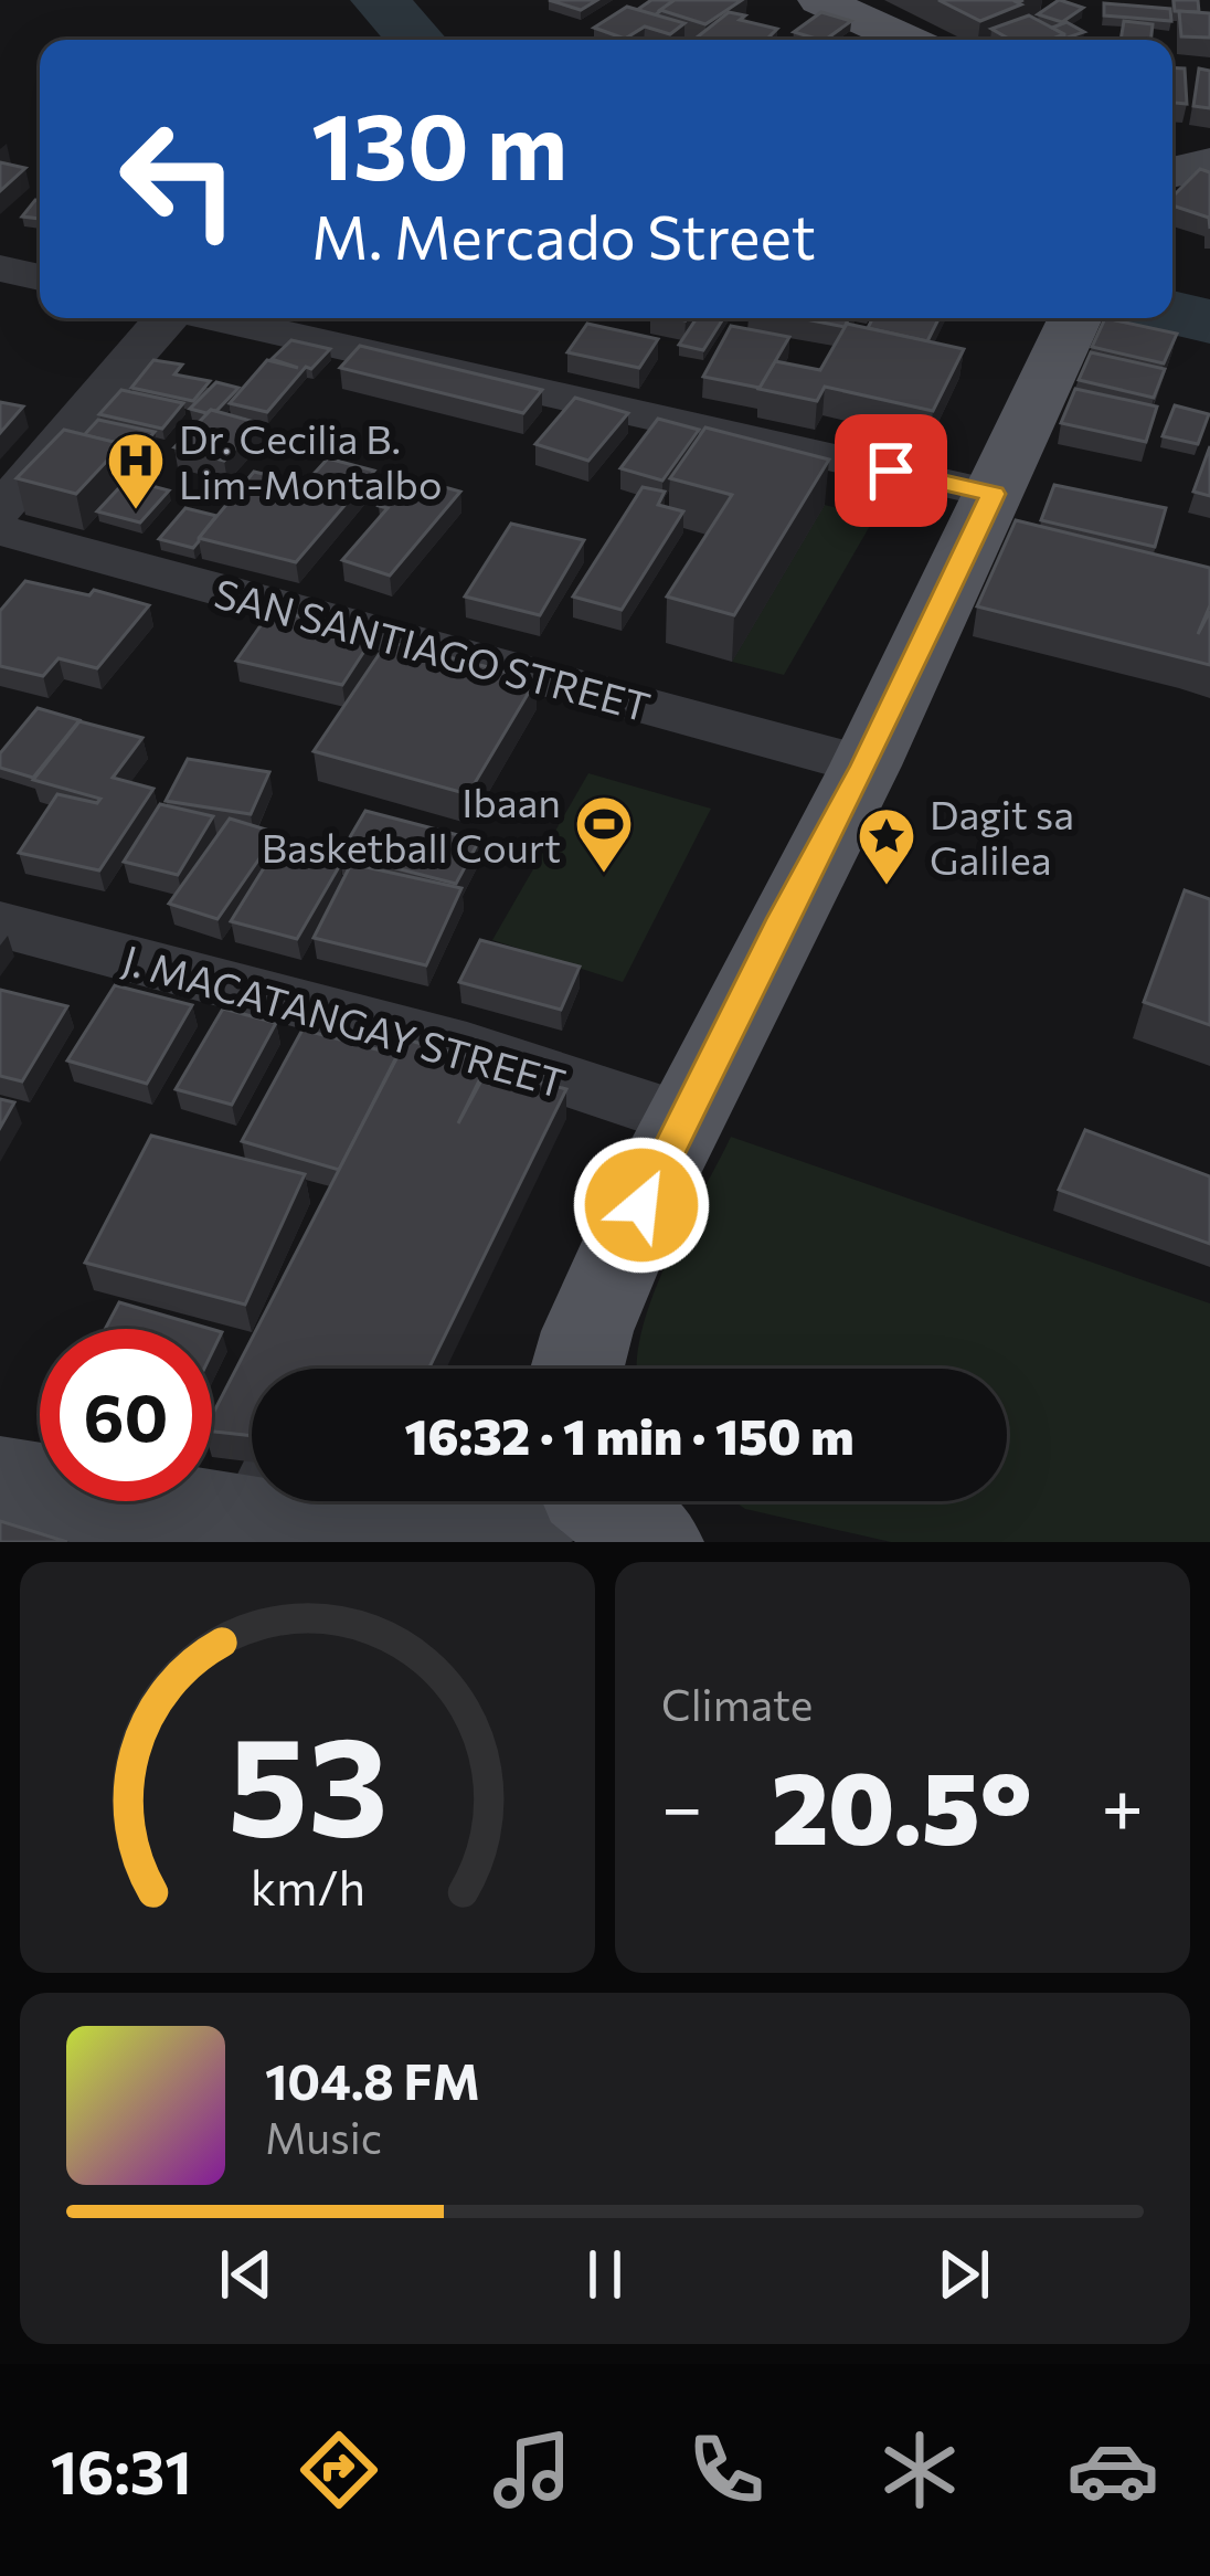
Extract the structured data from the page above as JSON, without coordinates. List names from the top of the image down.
{
  "streets": {
    "street": ["SAN SANTIAGO STREET", "J. MACATANGAY STREET"]
  },
  "places": {
    "hospital": ["Dr. Cecilia B. Lim-Montalbo"],
    "sports": ["Ibaan Basketball Court"],
    "place": ["Dagit sa Galilea"]
  },
  "page": {
    "turn": ["130 m", "M. Mercado Street"],
    "limit": "60",
    "trip": "16:32 · 1 min · 150 m",
    "tile": "Climate",
    "heat": ["−", "20.5°", "+"],
    "song": ["104.8 FM", "Music"],
    "tabs": "16:31",
    "gauge": ["53", "km/h"]
  }
}
